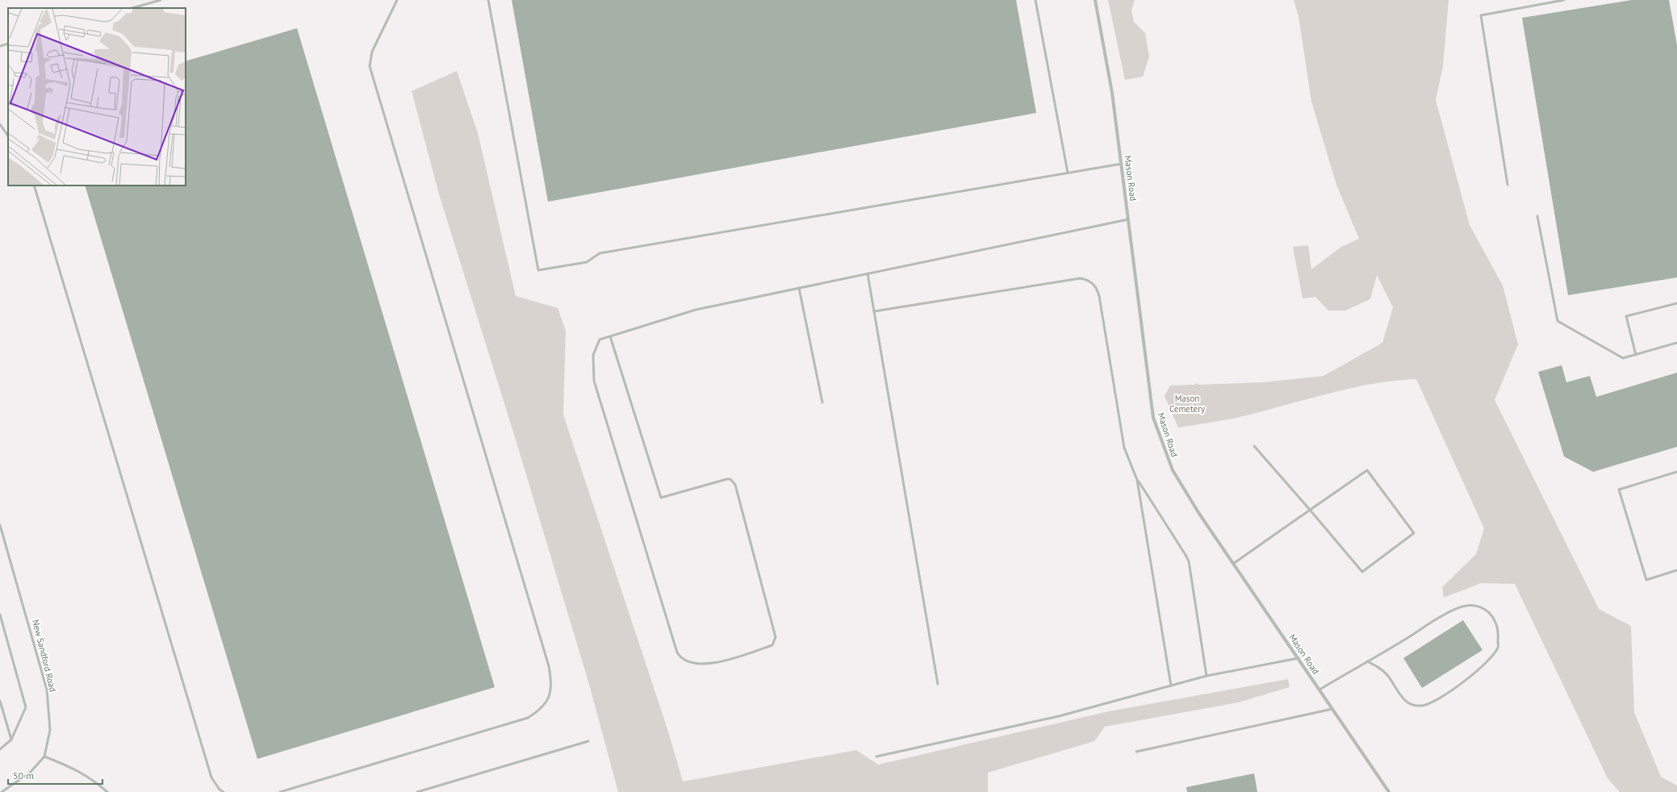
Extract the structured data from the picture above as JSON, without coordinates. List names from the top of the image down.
{
  "streets": {
    "street": ["Mason Road"],
    "lane": ["New Sandford Road"]
  },
  "parks": ["Mason Cemetery"],
  "scale_bar": "50 m"
}
